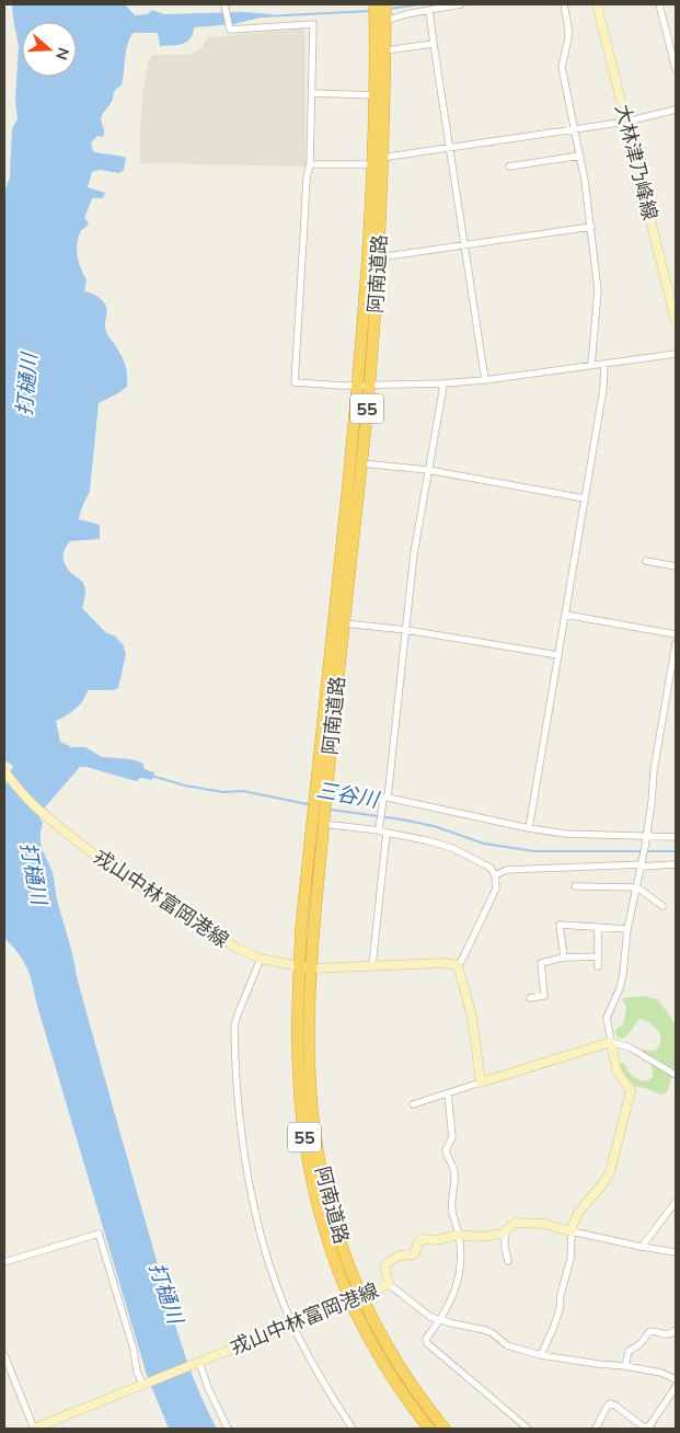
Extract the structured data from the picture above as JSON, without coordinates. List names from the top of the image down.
{
  "streets": {
    "highway": ["阿南道路", "55"],
    "main road": ["大林津乃峰線", "戎山中林富岡港線"]
  },
  "crossings": [
    ["阿南道路", "戎山中林富岡港線"]
  ],
  "water": ["打樋川", "三谷川"],
  "north": "right"
}
